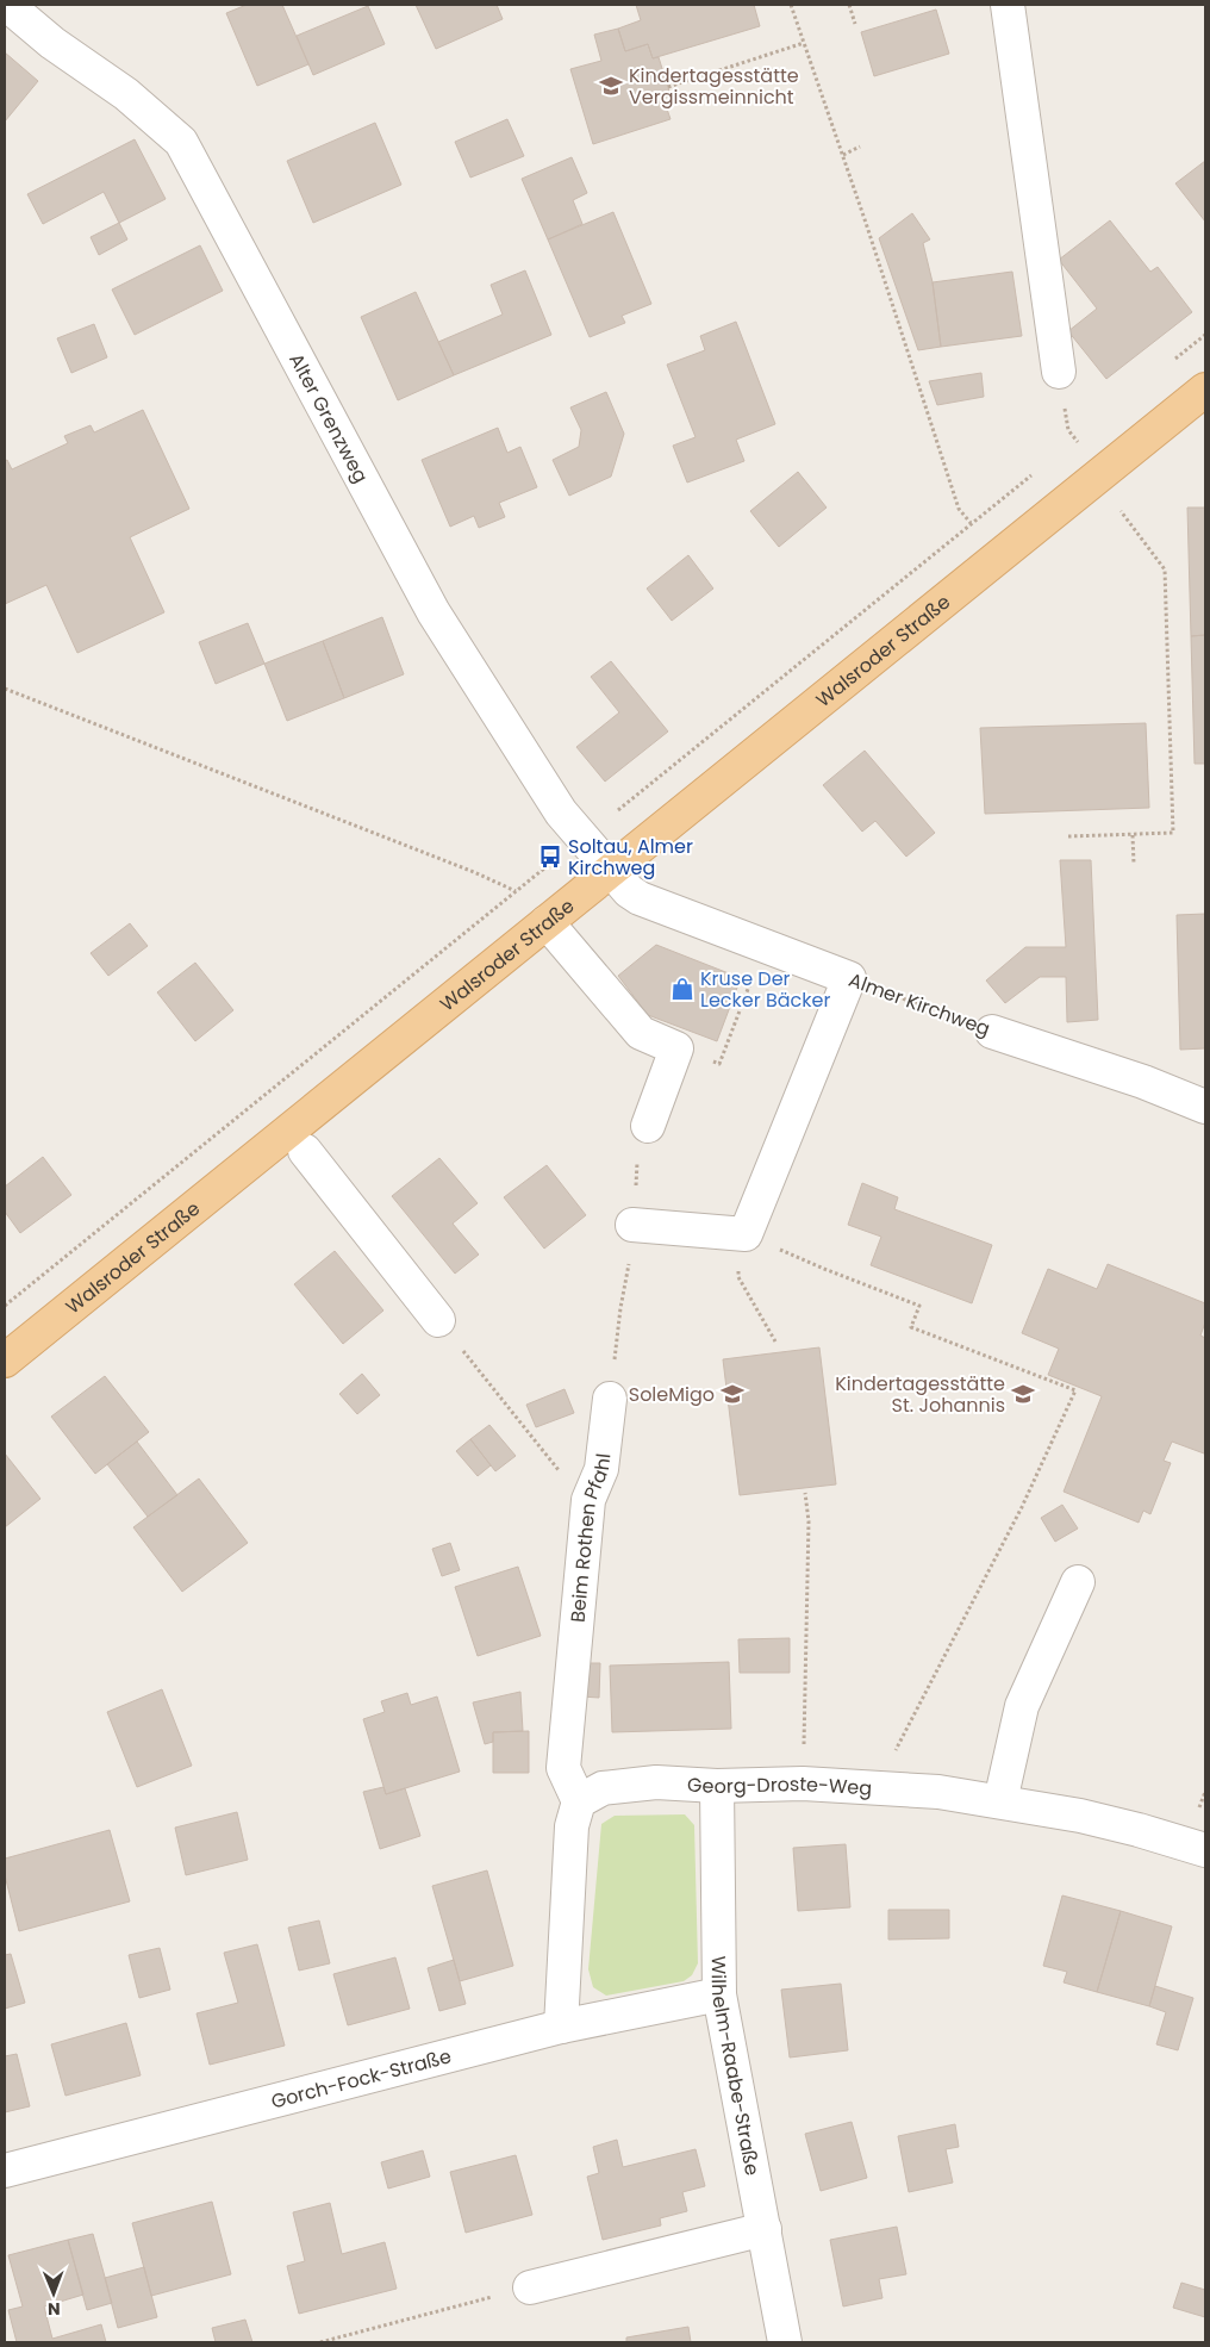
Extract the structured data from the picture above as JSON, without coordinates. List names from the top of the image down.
{
  "streets": {
    "main road": ["Walsroder Straße"],
    "street": [
      "Alter Grenzweg",
      "Almer Kirchweg",
      "Beim Rothen Pfahl",
      "Georg-Droste-Weg",
      "Wilhelm-Raabe-Straße",
      "Gorch-Fock-Straße"
    ]
  },
  "crossings": [
    ["Alter Grenzweg", "Walsroder Straße"],
    ["Alter Grenzweg", "Almer Kirchweg"],
    ["Walsroder Straße", "Almer Kirchweg"],
    ["Beim Rothen Pfahl", "Georg-Droste-Weg"],
    ["Georg-Droste-Weg", "Wilhelm-Raabe-Straße"],
    ["Wilhelm-Raabe-Straße", "Gorch-Fock-Straße"]
  ],
  "places": {
    "school or university": ["Kindertagesstätte Vergissmeinnicht", "SoleMigo", "Kindertagesstätte St. Johannis"],
    "bus stop": ["Soltau, Almer Kirchweg"],
    "shop": ["Kruse Der Lecker Bäcker"]
  },
  "north": "bottom"
}
